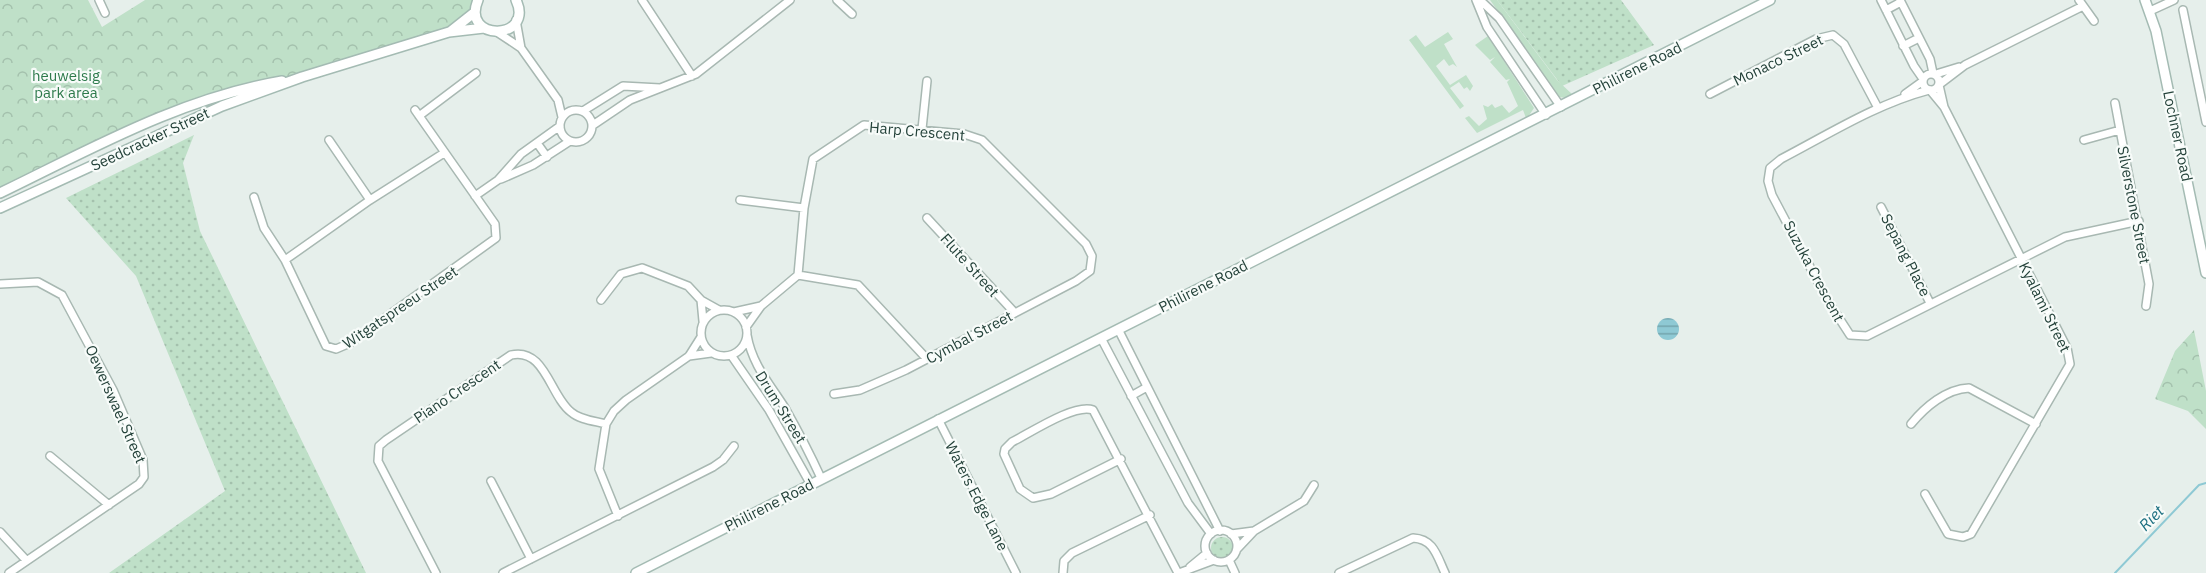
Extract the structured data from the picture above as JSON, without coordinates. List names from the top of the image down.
{
  "streets": {
    "street": [
      "Monaco Street",
      "Philirene Road",
      "Harp Crescent",
      "Lochner Road",
      "Seedcracker Street",
      "Silverstone Street",
      "Sepang Place",
      "Flute Street",
      "Suzuka Crescent",
      "Witgatspreeu Street",
      "Kyalami Street",
      "Cymbal Street",
      "Piano Crescent",
      "Oewerswael Street",
      "Drum Street",
      "Waters Edge Lane"
    ]
  },
  "crossings": [
    ["Monaco Street", "Suzuka Crescent"],
    ["Philirene Road", "Drum Street"],
    ["Philirene Road", "Waters Edge Lane"],
    ["Harp Crescent", "Cymbal Street"],
    ["Silverstone Street", "Suzuka Crescent"],
    ["Sepang Place", "Suzuka Crescent"],
    ["Flute Street", "Cymbal Street"],
    ["Suzuka Crescent", "Kyalami Street"]
  ],
  "water": ["Riet"],
  "parks": ["heuwelsig park area"]
}
